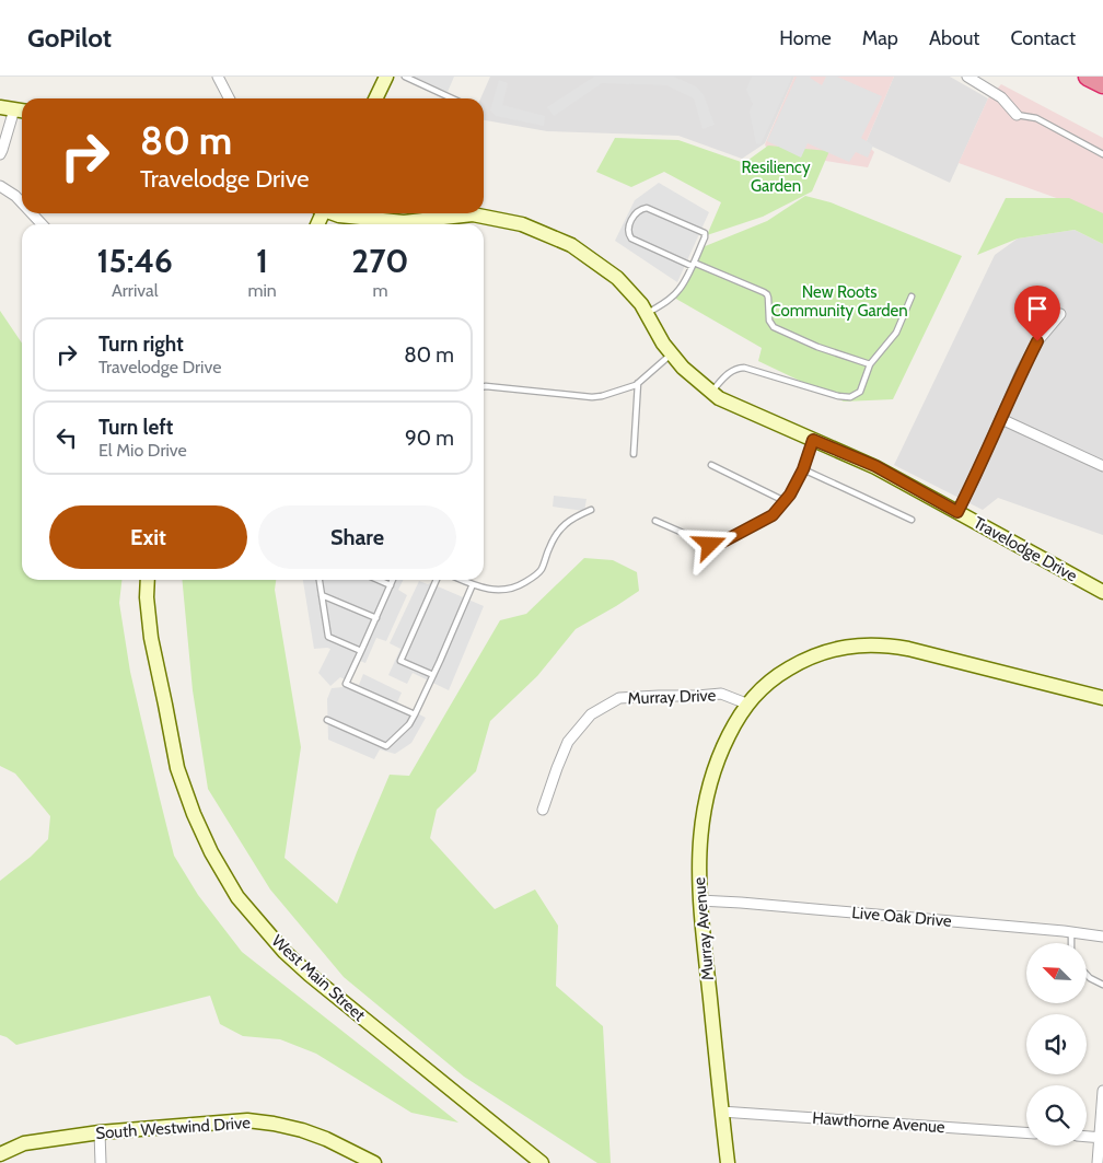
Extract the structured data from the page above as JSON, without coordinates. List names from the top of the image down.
{
  "streets": {
    "street": [
      "Travelodge Drive",
      "Murray Drive",
      "Live Oak Drive",
      "Murray Avenue",
      "West Main Street",
      "Hawthorne Avenue",
      "South Westwind Drive"
    ]
  },
  "crossings": [
    ["Murray Drive", "Murray Avenue"],
    ["Live Oak Drive", "Murray Avenue"],
    ["Murray Avenue", "Hawthorne Avenue"]
  ],
  "parks": ["Resiliency Garden", "New Roots Community Garden"],
  "north": "top left",
  "page": {
    "header": "GoPilot",
    "nav": [
      "Home",
      "Map",
      "About",
      "Contact"
    ],
    "turn": ["80 m", "Travelodge Drive"],
    "eta": [
      "15:46",
      "Arrival",
      "1",
      "min",
      "270",
      "m"
    ],
    "list": [
      {
        "name": "Turn right",
        "note": "Travelodge Drive",
        "value": "80 m"
      },
      {
        "name": "Turn left",
        "note": "El Mio Drive",
        "value": "90 m"
      }
    ],
    "buttons": ["Exit", "Share"]
  }
}
